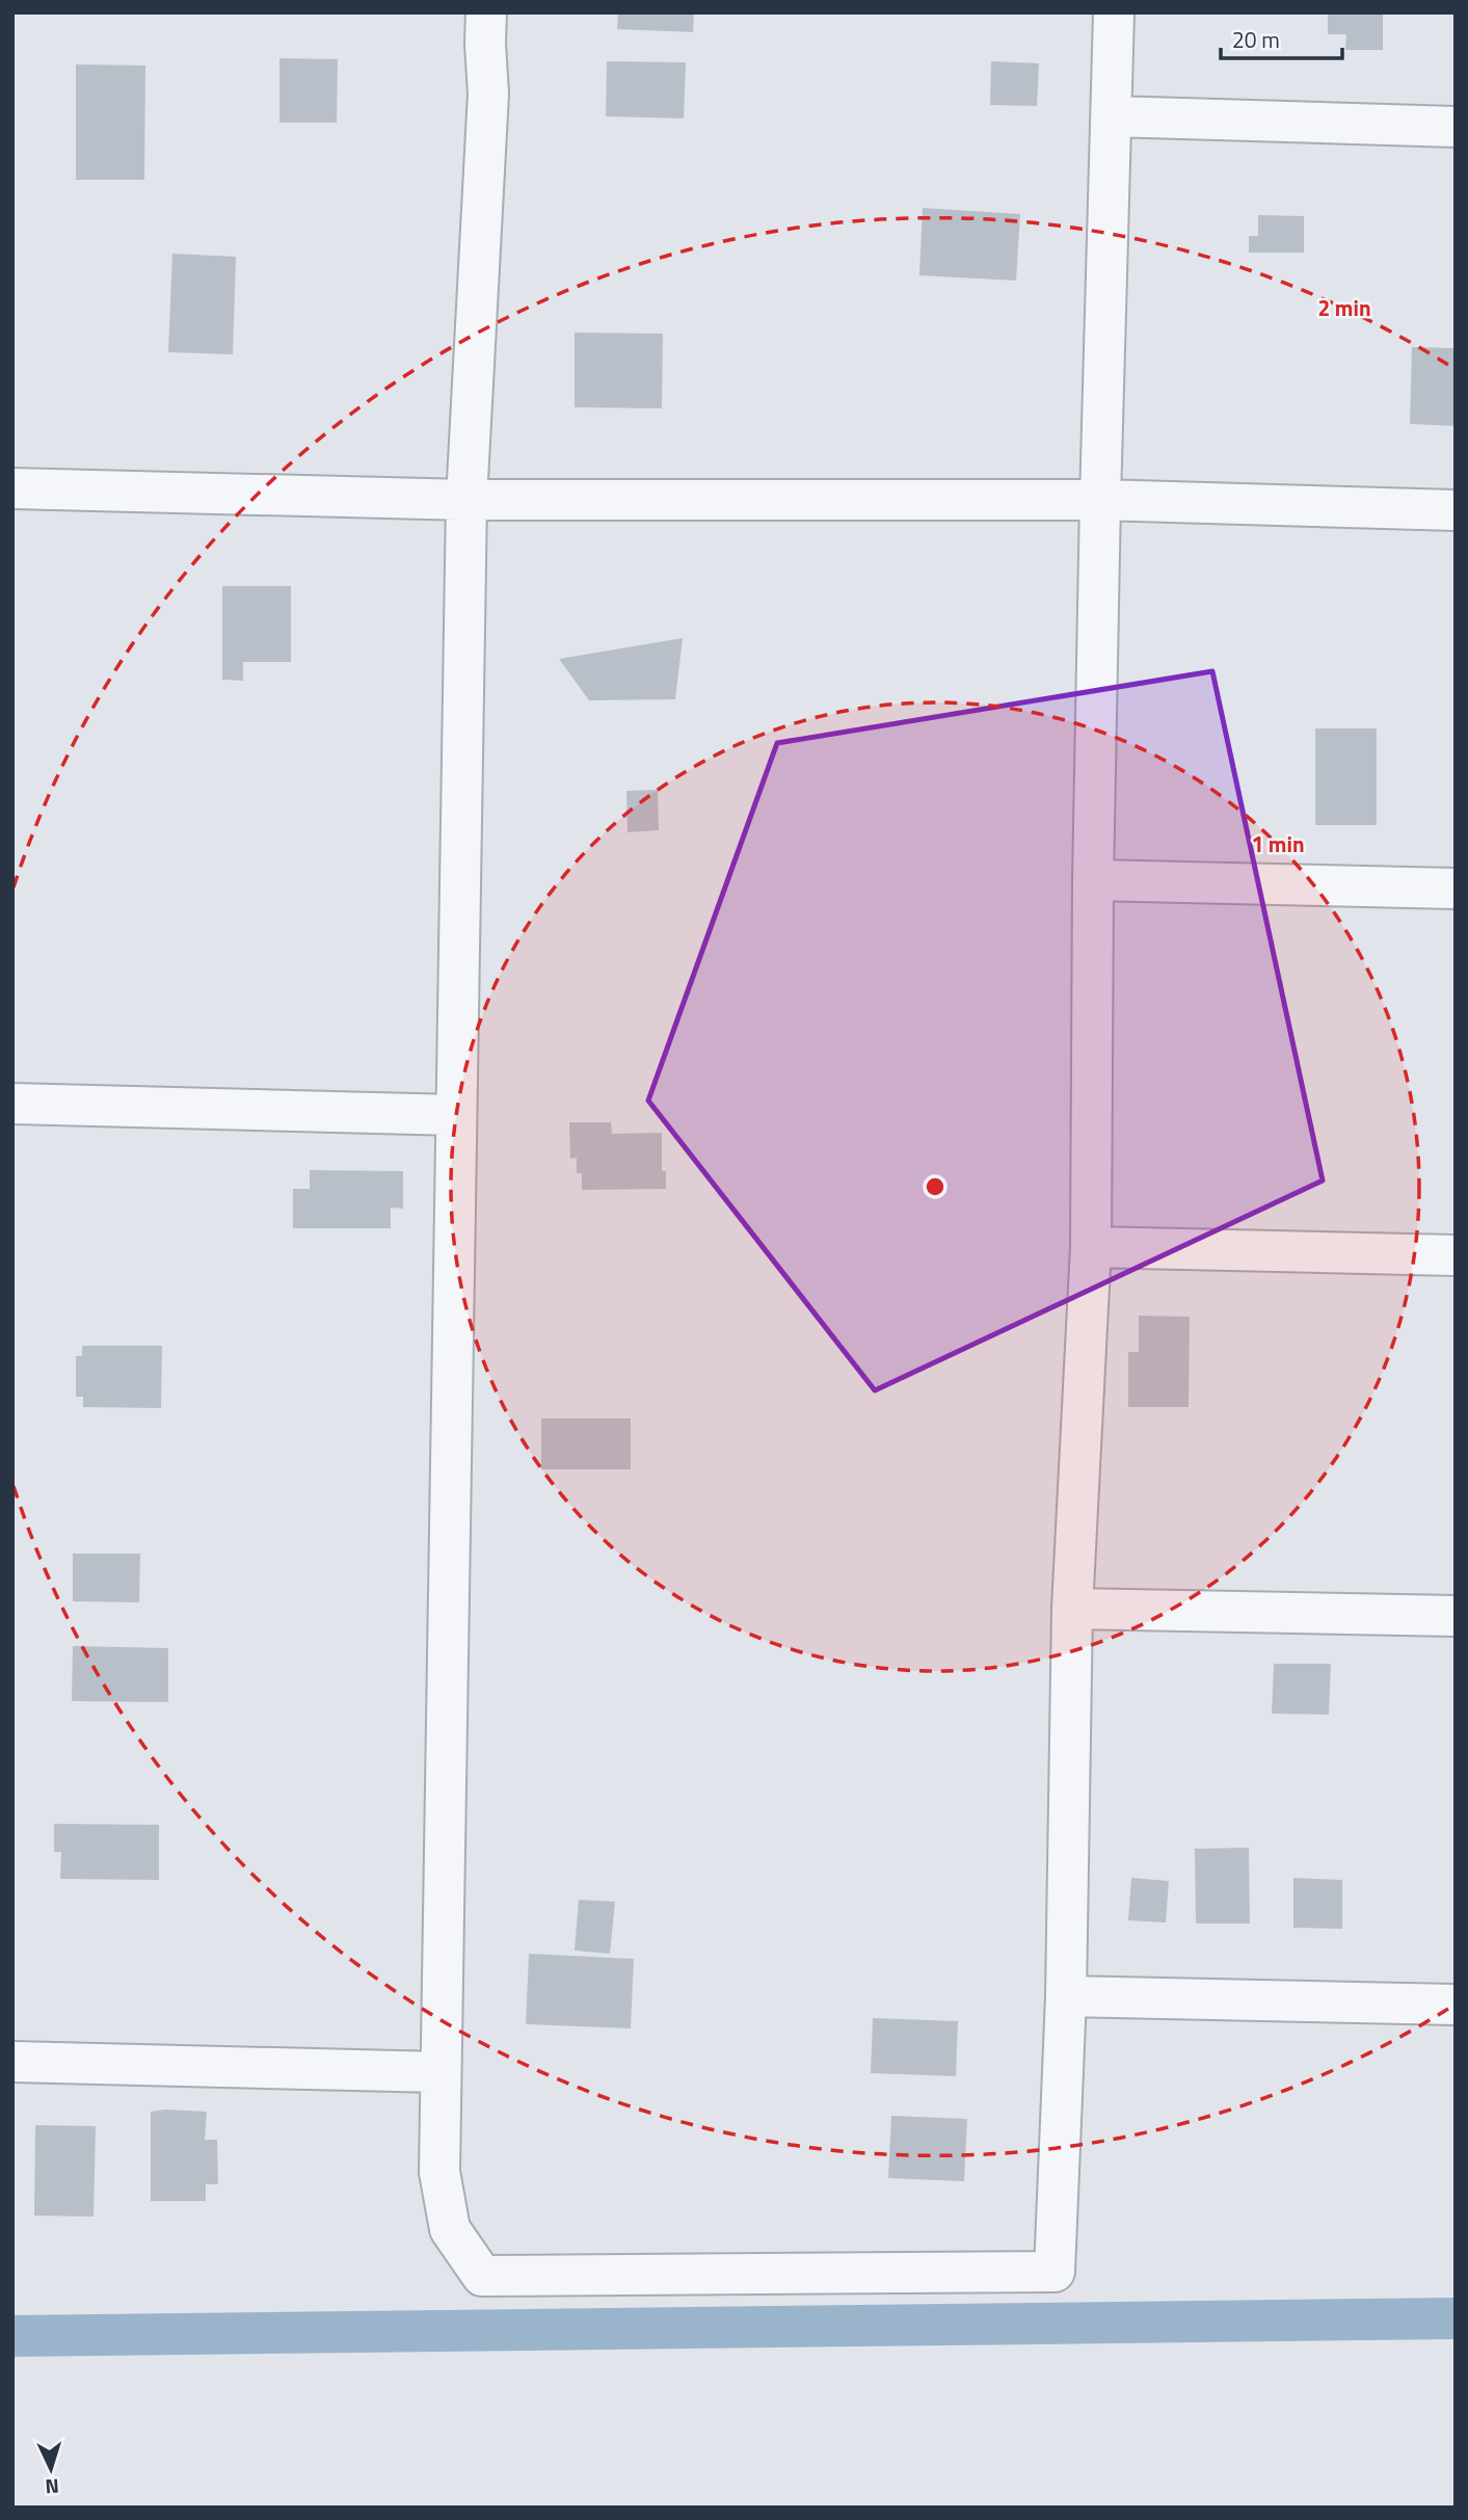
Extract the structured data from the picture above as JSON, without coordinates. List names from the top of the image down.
{
  "scale_bar": "20 m",
  "north": "bottom",
  "rings": ["2 min", "1 min"]
}
